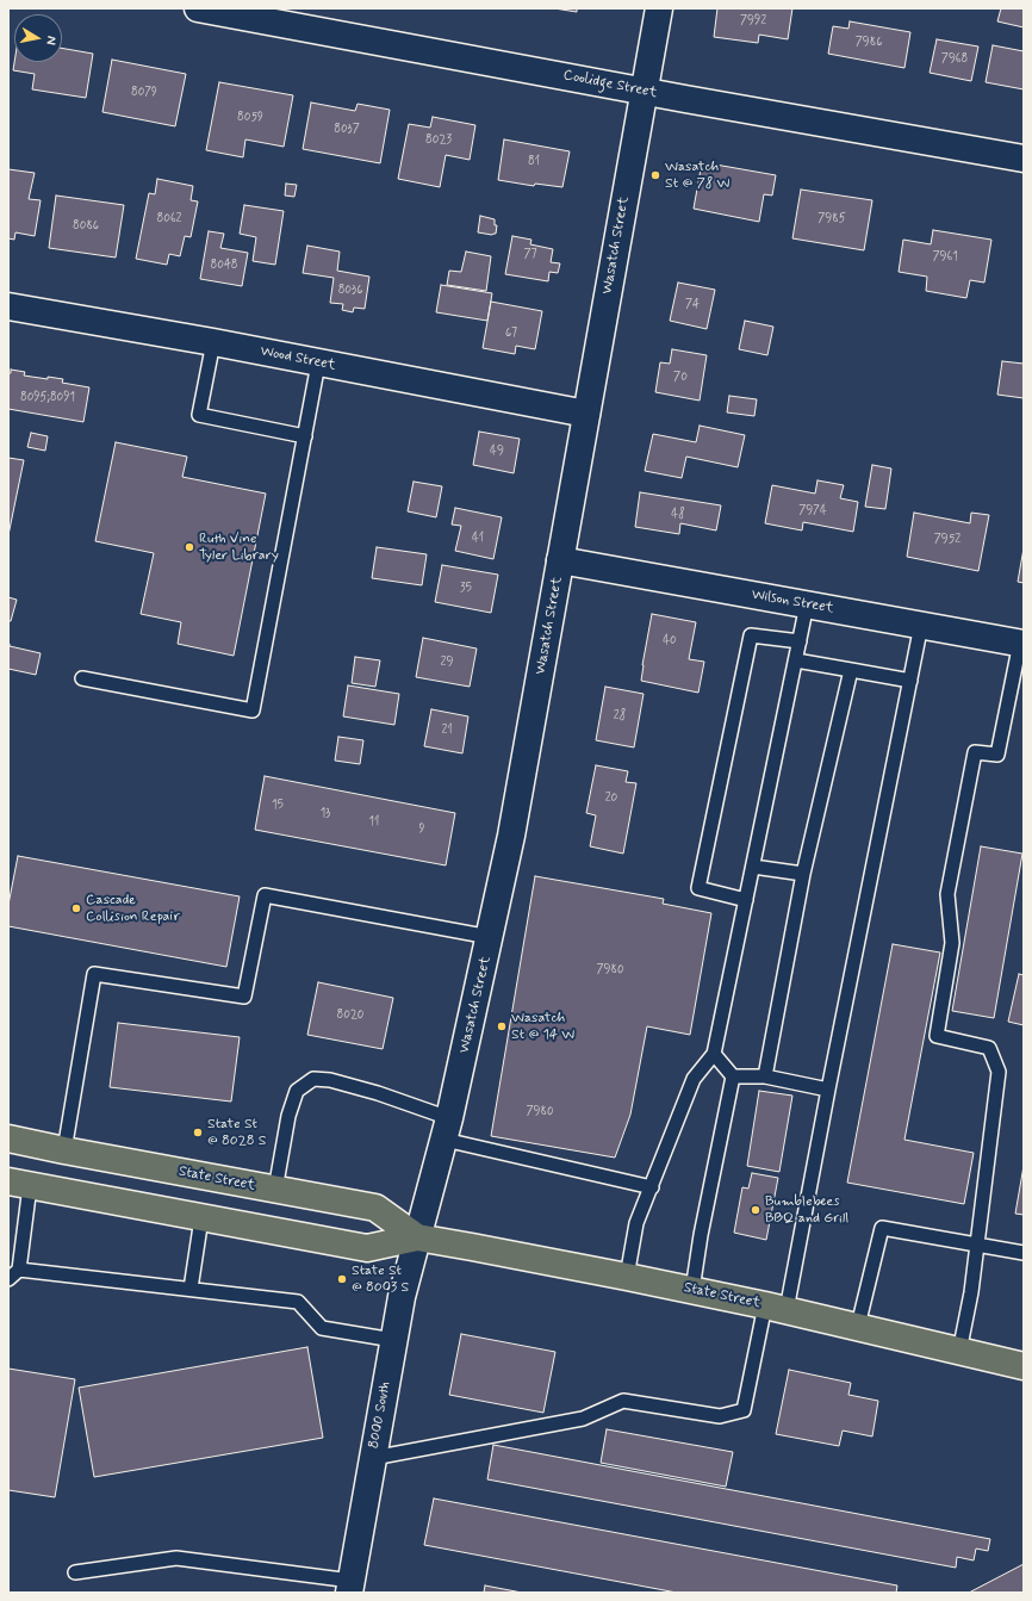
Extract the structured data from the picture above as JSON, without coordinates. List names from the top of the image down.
{
  "streets": {
    "main road": ["State Street"],
    "street": [
      "Coolidge Street",
      "Wasatch Street",
      "Wood Street",
      "Wilson Street",
      "8000 South"
    ]
  },
  "crossings": [
    ["Coolidge Street", "Wasatch Street"],
    ["Wasatch Street", "Wood Street"],
    ["Wasatch Street", "Wilson Street"],
    ["Wasatch Street", "State Street"],
    ["Wasatch Street", "8000 South"],
    ["State Street", "8000 South"]
  ],
  "places": [
    "Wasatch St @ 78 W",
    "Ruth Vine Tyler Library",
    "Cascade Collision Repair",
    "Wasatch St @ 14 W",
    "State St @ 8028 S",
    "Bumblebees BBQ and Grill",
    "State St @ 8003 S"
  ],
  "house_numbers": [
    "7992",
    "7986",
    "7968",
    "8079",
    "8059",
    "8037",
    "8023",
    "81",
    "8062",
    "7985",
    "8086",
    "77",
    "7961",
    "8048",
    "8036",
    "74",
    "67",
    "70",
    "8095;8091",
    "49",
    "7974",
    "48",
    "41",
    "7952",
    "35",
    "40",
    "29",
    "28",
    "21",
    "20",
    "15",
    "13",
    "11",
    "9",
    "7980",
    "8020",
    "7980"
  ],
  "north": "right"
}
